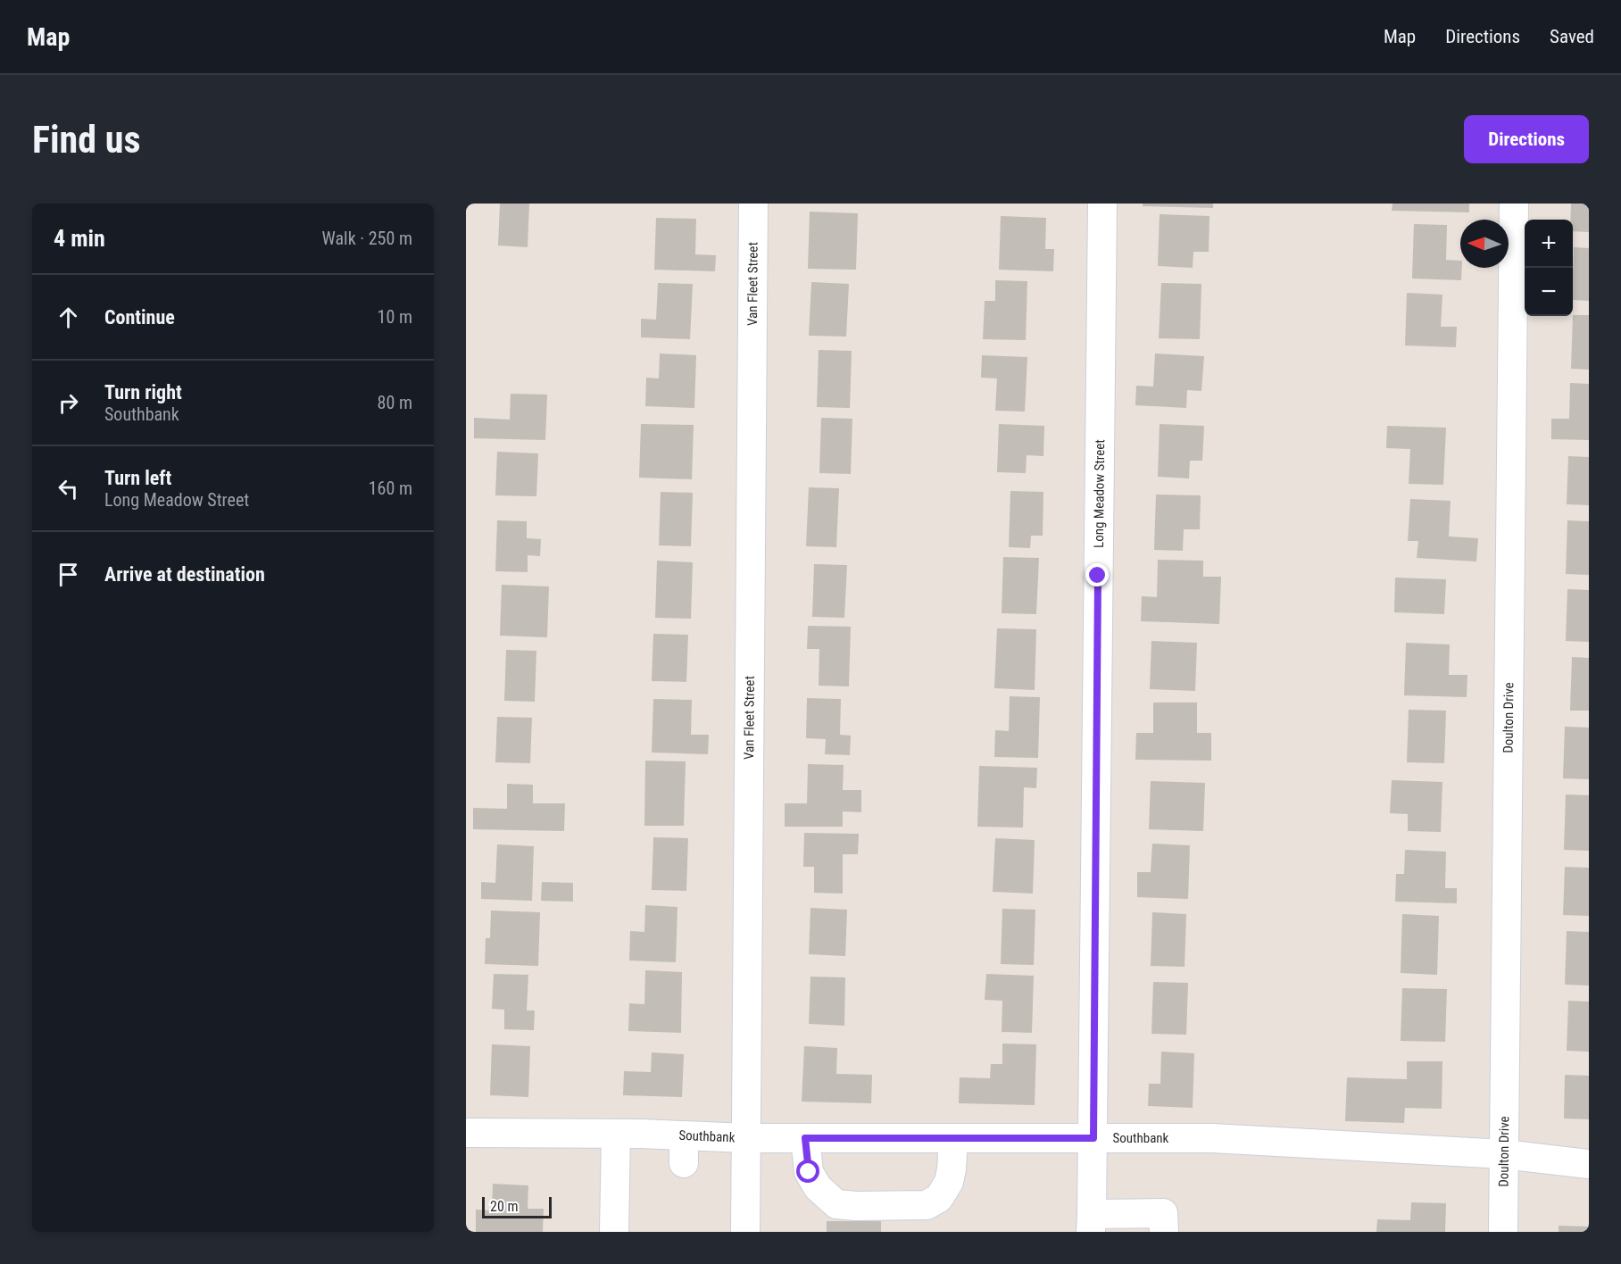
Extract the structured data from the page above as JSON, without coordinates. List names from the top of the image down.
{
  "streets": {
    "street": [
      "Van Fleet Street",
      "Long Meadow Street",
      "Doulton Drive",
      "Southbank"
    ]
  },
  "crossings": [
    ["Van Fleet Street", "Southbank"],
    ["Long Meadow Street", "Southbank"],
    ["Doulton Drive", "Southbank"]
  ],
  "scale_bar": "20 m",
  "north": "left",
  "page": {
    "header": "Map",
    "nav": ["Map", "Directions", "Saved"],
    "buttons": "Directions",
    "title": "Find us",
    "heading": ["4 min", "Walk · 250 m"],
    "map_buttons": ["+", "−"],
    "list": [
      ["Continue", "10 m"],
      ["Turn right", "Southbank", "80 m"],
      ["Turn left", "Long Meadow Street", "160 m"],
      "Arrive at destination"
    ],
    "scale": "20 m"
  }
}
